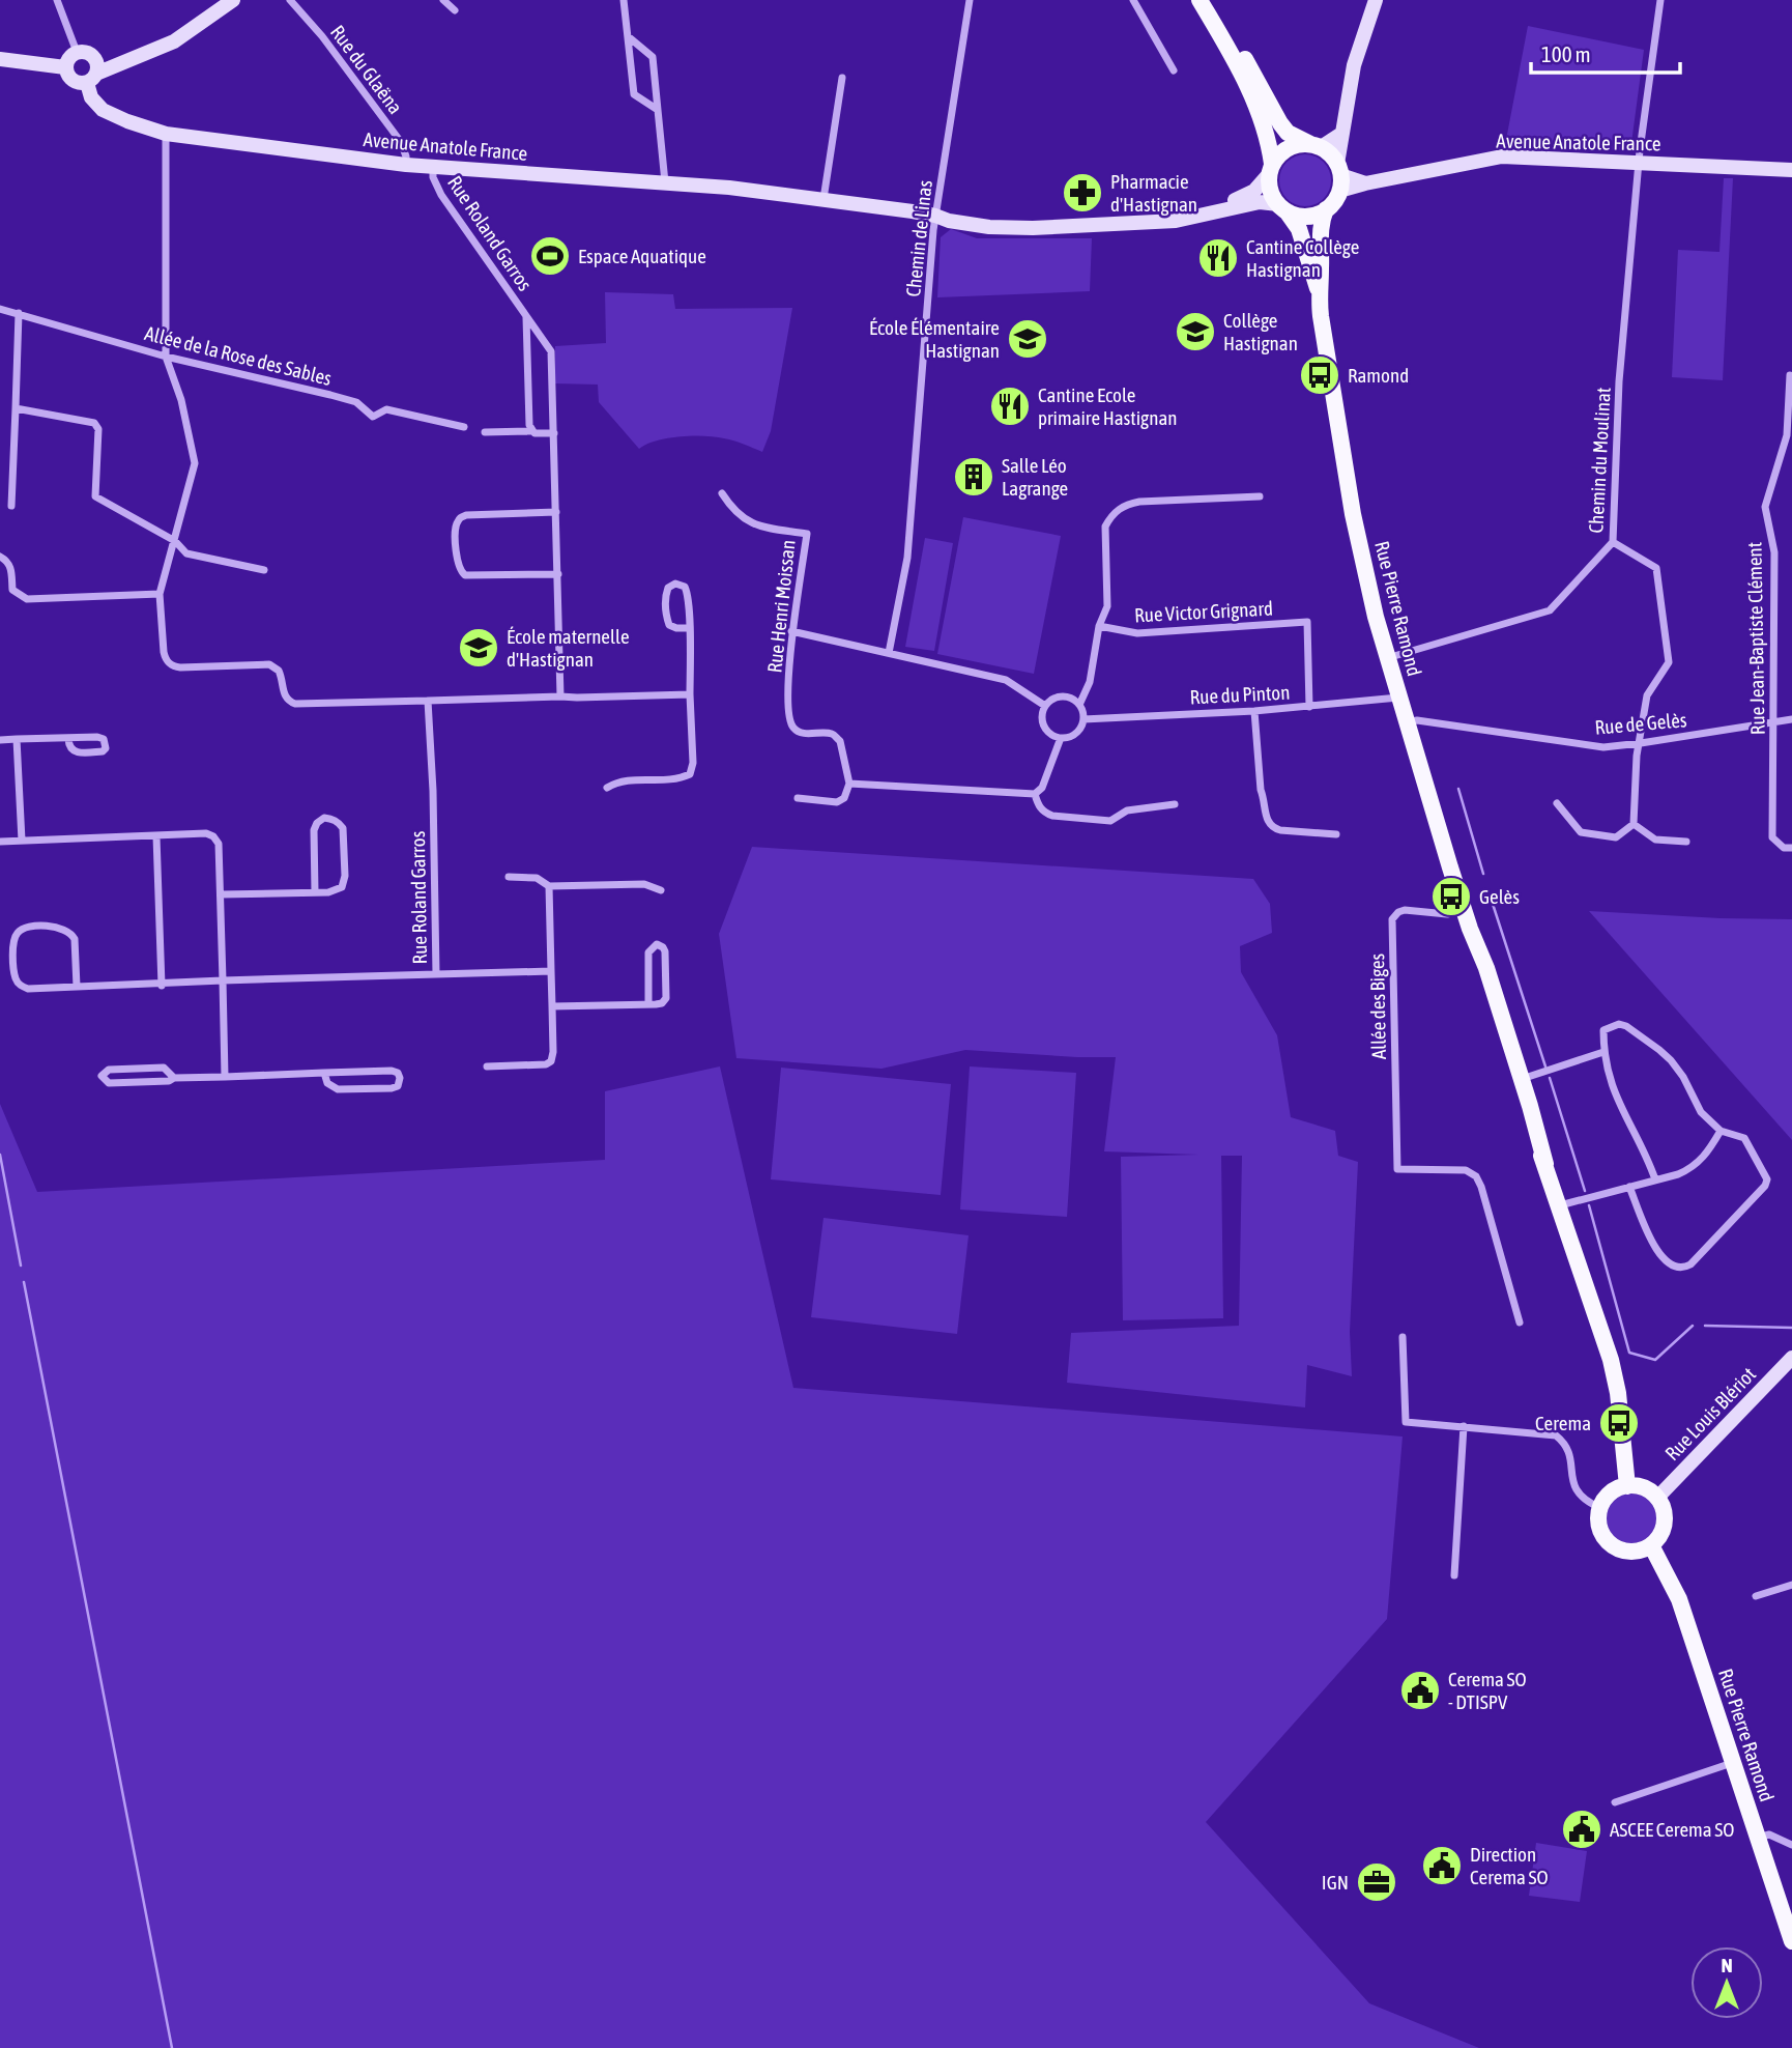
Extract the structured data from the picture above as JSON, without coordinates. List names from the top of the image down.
{
  "streets": {
    "main road": ["Rue Pierre Ramond"],
    "street": [
      "Rue du Glaëna",
      "Avenue Anatole France",
      "Rue Roland Garros",
      "Chemin de Linas",
      "Allée de la Rose des Sables",
      "Chemin du Moulinat",
      "Rue Henri Moissan",
      "Rue Victor Grignard",
      "Rue Jean-Baptiste Clément",
      "Rue du Pinton",
      "Rue de Gelès",
      "Allée des Biges",
      "Rue Louis Blériot"
    ]
  },
  "crossings": [
    ["Rue du Glaëna", "Avenue Anatole France"],
    ["Avenue Anatole France", "Rue Roland Garros"],
    ["Avenue Anatole France", "Chemin de Linas"],
    ["Avenue Anatole France", "Chemin du Moulinat"],
    ["Avenue Anatole France", "Rue Pierre Ramond"],
    ["Chemin du Moulinat", "Rue Pierre Ramond"],
    ["Rue Pierre Ramond", "Rue du Pinton"],
    ["Rue Pierre Ramond", "Rue de Gelès"],
    ["Rue Pierre Ramond", "Allée des Biges"],
    ["Rue Pierre Ramond", "Rue Louis Blériot"],
    ["Rue Victor Grignard", "Rue du Pinton"],
    ["Rue Jean-Baptiste Clément", "Rue de Gelès"]
  ],
  "places": {
    "pharmacy": ["Pharmacie d'Hastignan"],
    "sports": ["Espace Aquatique"],
    "restaurant": ["Cantine Collège Hastignan", "Cantine Ecole primaire Hastignan"],
    "school or university": ["Collège Hastignan", "École Élémentaire Hastignan", "École maternelle d'Hastignan"],
    "bus stop": ["Ramond", "Gelès", "Cerema"],
    "building": ["Salle Léo Lagrange"],
    "public building": ["Cerema SO - DTISPV", "ASCEE Cerema SO", "Direction Cerema SO"],
    "office": ["IGN"]
  },
  "scale_bar": "100 m",
  "north": "top"
}
